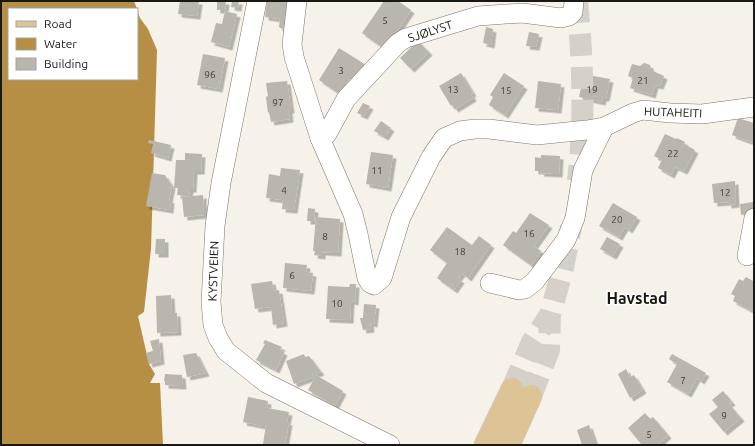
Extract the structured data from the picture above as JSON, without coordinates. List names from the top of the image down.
{
  "streets": {
    "street": ["SJØLYST", "HUTAHEITI", "KYSTVEIEN"]
  },
  "crossings": [
    ["SJØLYST", "HUTAHEITI"]
  ],
  "districts": ["Havstad"],
  "house_numbers": [
    "5",
    "3",
    "96",
    "21",
    "13",
    "19",
    "15",
    "97",
    "22",
    "11",
    "4",
    "12",
    "20",
    "16",
    "8",
    "18",
    "6",
    "10",
    "7",
    "9",
    "5"
  ],
  "legend": ["Road", "Water", "Building"]
}
